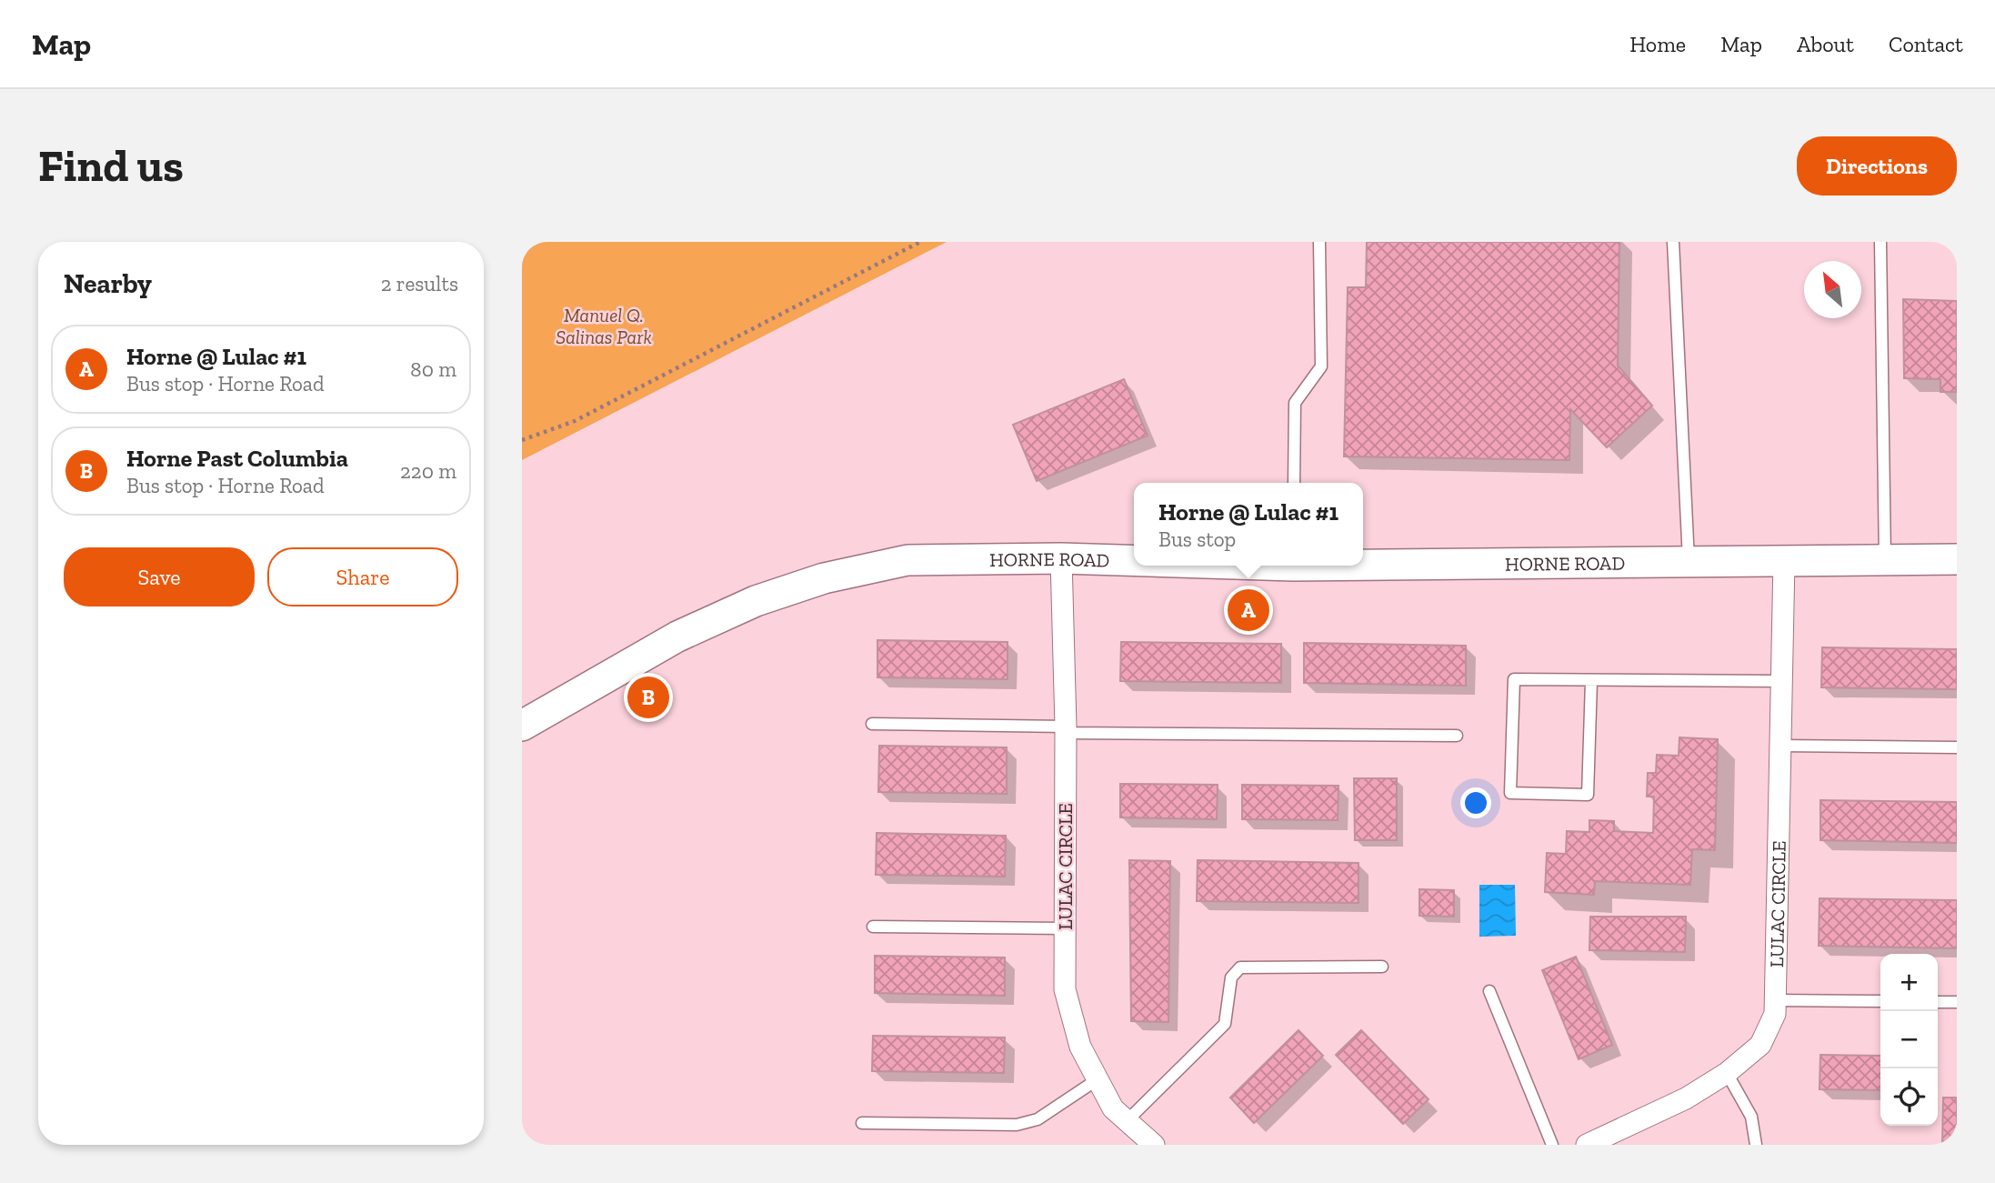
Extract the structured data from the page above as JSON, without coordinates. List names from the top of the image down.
{
  "streets": {
    "main road": ["HORNE ROAD"],
    "street": ["LULAC CIRCLE"]
  },
  "crossings": [
    ["HORNE ROAD", "LULAC CIRCLE"]
  ],
  "parks": ["Manuel Q. Salinas Park"],
  "north": "top left",
  "page": {
    "header": "Map",
    "nav": [
      "Home",
      "Map",
      "About",
      "Contact"
    ],
    "buttons": [
      "Directions",
      ["Save", "Share"]
    ],
    "title": "Find us",
    "heading": ["Nearby", "2 results"],
    "list": [
      {
        "mark": "A",
        "name": "Horne @ Lulac #1",
        "note": "Bus stop · Horne Road",
        "value": "80 m"
      },
      {
        "mark": "B",
        "name": "Horne Past Columbia",
        "note": "Bus stop · Horne Road",
        "value": "220 m"
      }
    ],
    "popup": ["Horne @ Lulac #1", "Bus stop"],
    "pins": ["A", "B"],
    "map_buttons": ["+", "−"]
  }
}
